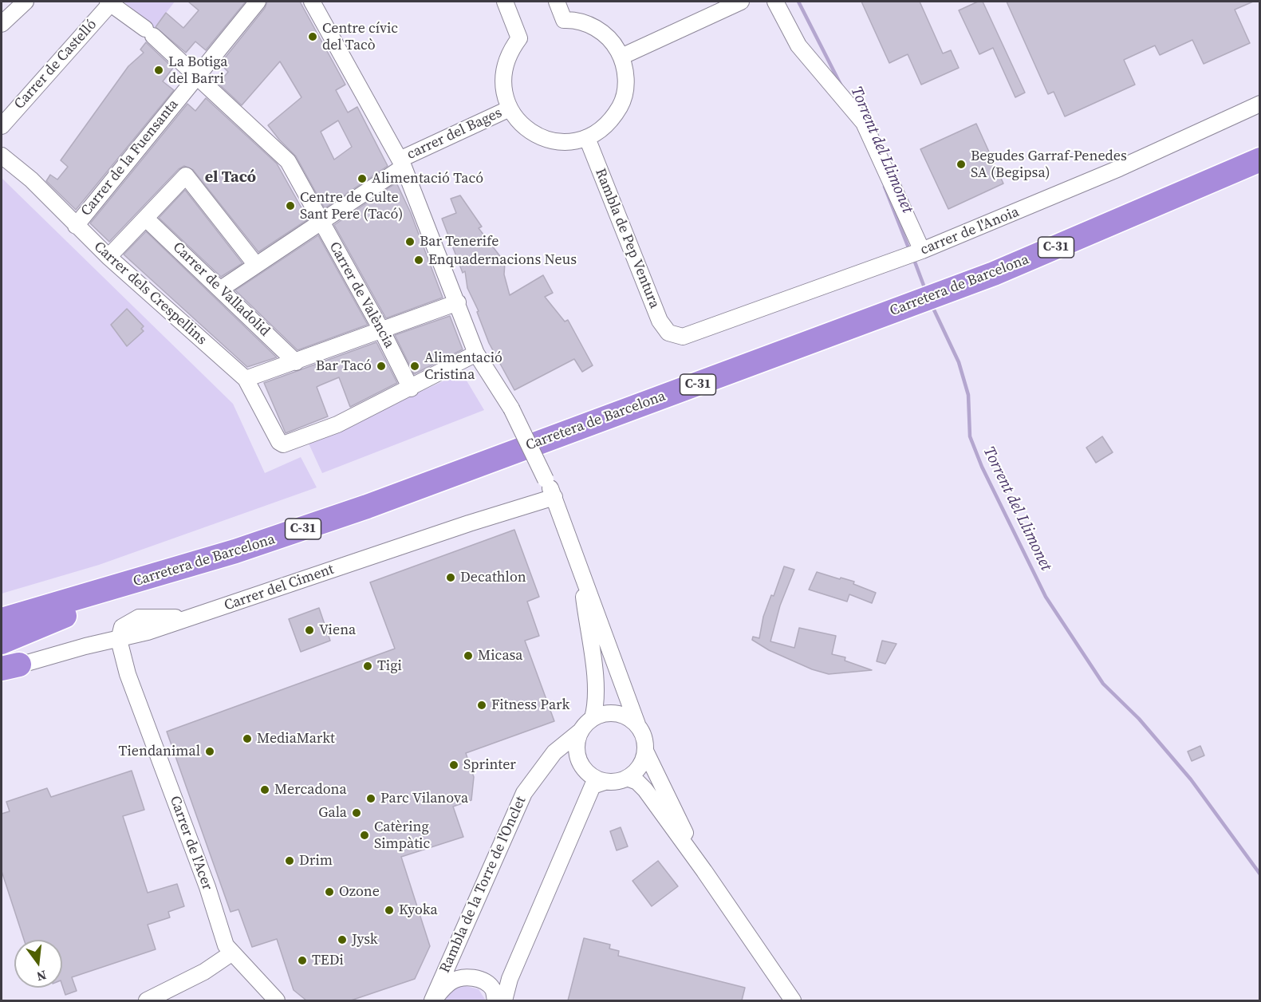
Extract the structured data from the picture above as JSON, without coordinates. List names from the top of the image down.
{
  "streets": {
    "highway": ["C-31", "Carretera de Barcelona"],
    "street": [
      "Carrer de Castelló",
      "carrer del Bages",
      "Carrer de la Fuensanta",
      "carrer de l'Anoia",
      "Rambla de Pep Ventura",
      "Carrer de Valladolid",
      "Carrer dels Crespellins",
      "Carrer de València",
      "Carrer del Ciment",
      "Carrer de l'Acer",
      "Rambla de la Torre de l'Onclet"
    ]
  },
  "crossings": [
    ["Carrer de Castelló", "Carrer de València"],
    ["carrer del Bages", "Carrer de Valladolid"],
    ["carrer del Bages", "Carrer de València"],
    ["Carrer de la Fuensanta", "Carrer dels Crespellins"],
    ["Carrer de la Fuensanta", "Carrer de València"],
    ["carrer de l'Anoia", "Rambla de Pep Ventura"],
    ["Carrer dels Crespellins", "Carrer de València"],
    ["Carrer del Ciment", "Carrer de l'Acer"]
  ],
  "districts": ["el Tacó"],
  "water": ["Torrent del Llimonet"],
  "places": [
    "Centre cívic del Tacò",
    "La Botiga del Barri",
    "Begudes Garraf-Penedes SA (Begipsa)",
    "Alimentació Tacó",
    "Centre de Culte Sant Pere (Tacó)",
    "Bar Tenerife",
    "Enquadernacions Neus",
    "Bar Tacó",
    "Alimentació Cristina",
    "Decathlon",
    "Viena",
    "Micasa",
    "Tigi",
    "Fitness Park",
    "MediaMarkt",
    "Tiendanimal",
    "Sprinter",
    "Mercadona",
    "Parc Vilanova",
    "Gala",
    "Catèring Simpàtic",
    "Drim",
    "Ozone",
    "Kyoka",
    "Jysk",
    "TEDi"
  ],
  "north": "bottom"
}
